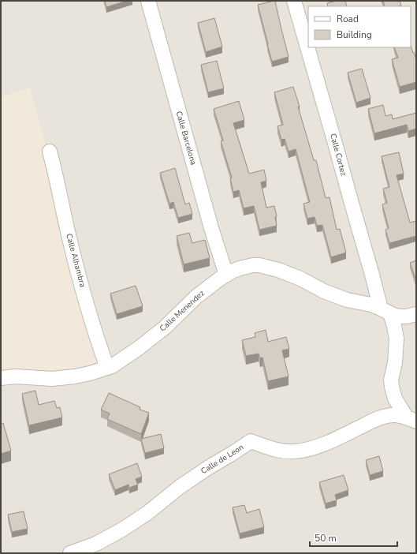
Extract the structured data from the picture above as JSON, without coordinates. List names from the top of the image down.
{
  "streets": {
    "street": [
      "Calle Barcelona",
      "Calle Cortez",
      "Calle Alhambra",
      "Calle Menendez",
      "Calle de Leon"
    ]
  },
  "crossings": [
    ["Calle Barcelona", "Calle Menendez"],
    ["Calle Cortez", "Calle Menendez"],
    ["Calle Cortez", "Calle de Leon"],
    ["Calle Alhambra", "Calle Menendez"],
    ["Calle Menendez", "Calle de Leon"]
  ],
  "legend": ["Road", "Building"],
  "scale_bar": "50 m"
}
